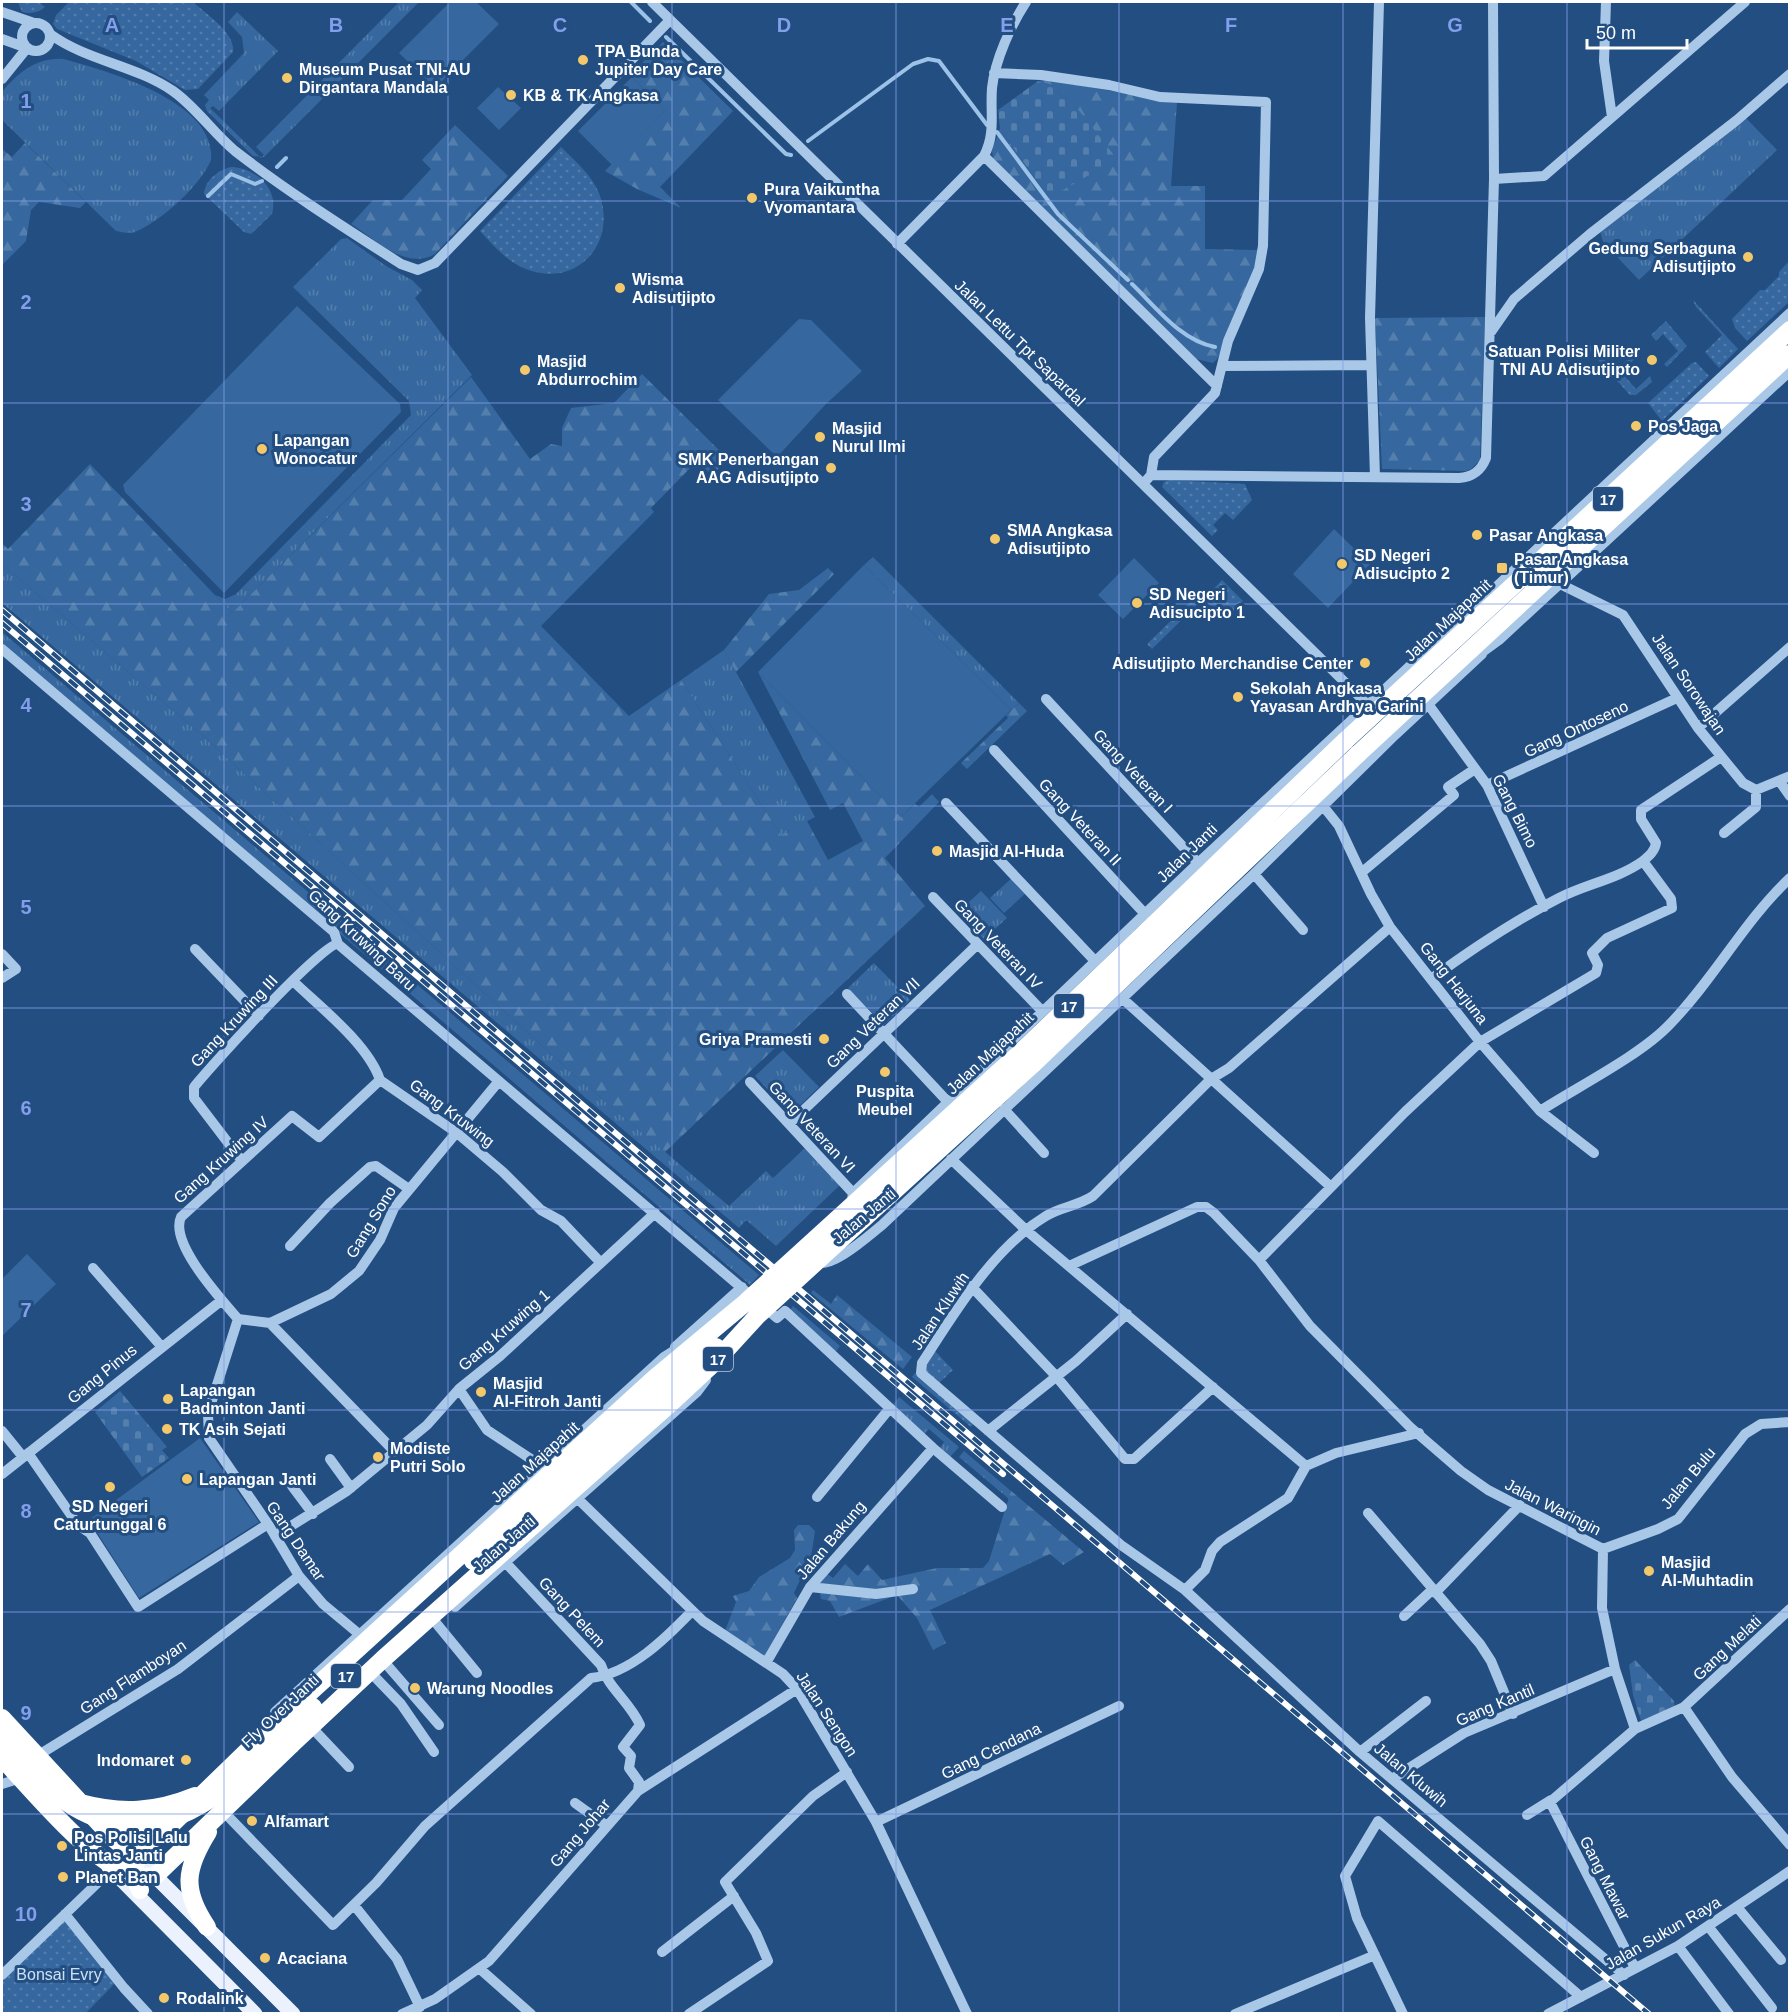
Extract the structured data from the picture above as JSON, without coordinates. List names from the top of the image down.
{
  "streets": {
    "highway": ["17", "Jalan Majapahit", "Fly Over Janti"],
    "street": [
      "Jalan Lettu Tpt Sapardal",
      "Jalan Sorowajan",
      "Gang Ontoseno",
      "Gang Veteran I",
      "Gang Bimo",
      "Gang Veteran II",
      "Jalan Janti",
      "Gang Kruwing Baru",
      "Gang Veteran IV",
      "Gang Harjuna",
      "Gang Kruwing III",
      "Gang Veteran VII",
      "Gang Kruwing",
      "Gang Veteran VI",
      "Gang Kruwing IV",
      "Gang Sono",
      "Jalan Kluwih",
      "Gang Kruwing 1",
      "Gang Pinus",
      "Jalan Bulu",
      "Jalan Waringin",
      "Jalan Bakung",
      "Gang Damar",
      "Gang Pelem",
      "Gang Melati",
      "Gang Flamboyan",
      "Gang Kantil",
      "Jalan Sengon",
      "Gang Cendana",
      "Gang Johar",
      "Gang Mawar",
      "Jalan Sukun Raya"
    ]
  },
  "crossings": [
    ["Jalan Lettu Tpt Sapardal", "Jalan Janti"],
    ["17", "Jalan Majapahit"],
    ["Jalan Majapahit", "Jalan Janti"],
    ["Jalan Majapahit", "Gang Kruwing Baru"],
    ["Jalan Majapahit", "Fly Over Janti"],
    ["Jalan Sorowajan", "Gang Ontoseno"],
    ["Gang Ontoseno", "Gang Bimo"],
    ["Gang Veteran I", "Jalan Janti"],
    ["Gang Bimo", "Jalan Janti"],
    ["Gang Veteran II", "Jalan Janti"],
    ["Jalan Janti", "Gang Kruwing Baru"],
    ["Jalan Janti", "Gang Veteran IV"],
    ["Jalan Janti", "Gang Harjuna"],
    ["Jalan Janti", "Gang Veteran VI"],
    ["Jalan Janti", "Gang Kruwing 1"],
    ["Jalan Janti", "Gang Damar"],
    ["Jalan Janti", "Gang Pelem"],
    ["Jalan Janti", "Jalan Sengon"],
    ["Gang Kruwing Baru", "Gang Kruwing III"],
    ["Gang Kruwing Baru", "Gang Sono"],
    ["Gang Kruwing Baru", "Gang Kruwing 1"],
    ["Gang Veteran IV", "Gang Veteran VII"],
    ["Gang Harjuna", "Jalan Kluwih"],
    ["Gang Kruwing III", "Gang Kruwing"],
    ["Gang Kruwing III", "Gang Kruwing IV"],
    ["Gang Veteran VII", "Gang Veteran VI"],
    ["Gang Kruwing", "Gang Kruwing IV"],
    ["Gang Kruwing", "Gang Sono"],
    ["Gang Kruwing", "Gang Kruwing 1"],
    ["Gang Kruwing IV", "Gang Pinus"],
    ["Jalan Kluwih", "Gang Kantil"],
    ["Jalan Kluwih", "Jalan Sukun Raya"],
    ["Jalan Bulu", "Jalan Waringin"],
    ["Jalan Waringin", "Gang Kantil"],
    ["Jalan Bakung", "Jalan Sengon"],
    ["Gang Damar", "Gang Flamboyan"],
    ["Gang Pelem", "Gang Johar"],
    ["Jalan Sengon", "Gang Cendana"],
    ["Jalan Sengon", "Gang Johar"],
    ["Gang Mawar", "Jalan Sukun Raya"]
  ],
  "parks": ["Bonsai Evry"],
  "places": {
    "other": [
      "TPA Bunda Jupiter Day Care",
      "Museum Pusat TNI-AU Dirgantara Mandala",
      "KB & TK Angkasa",
      "Pura Vaikuntha Vyomantara",
      "Gedung Serbaguna Adisutjipto",
      "Wisma Adisutjipto",
      "Satuan Polisi Militer TNI AU Adisutjipto",
      "Masjid Abdurrochim",
      "Pos Jaga",
      "Masjid Nurul Ilmi",
      "Lapangan Wonocatur",
      "SMK Penerbangan AAG Adisutjipto",
      "Pasar Angkasa",
      "SMA Angkasa Adisutjipto",
      "SD Negeri Adisucipto 2",
      "SD Negeri Adisucipto 1",
      "Adisutjipto Merchandise Center",
      "Sekolah Angkasa Yayasan Ardhya Garini",
      "Masjid Al-Huda",
      "Griya Pramesti",
      "Puspita Meubel",
      "Masjid Al-Fitroh Janti",
      "Lapangan Badminton Janti",
      "TK Asih Sejati",
      "Modiste Putri Solo",
      "Lapangan Janti",
      "SD Negeri Caturtunggal 6",
      "Masjid Al-Muhtadin",
      "Warung Noodles",
      "Indomaret",
      "Alfamart",
      "Pos Polisi Lalu Lintas Janti",
      "Planet Ban",
      "Acaciana",
      "Rodalink"
    ],
    "transit": ["Pasar Angkasa (Timur)"]
  },
  "scale_bar": "50 m",
  "grid": {
    "columns": [
      "A",
      "B",
      "C",
      "D",
      "E",
      "F",
      "G"
    ],
    "rows": [
      "1",
      "2",
      "3",
      "4",
      "5",
      "6",
      "7",
      "8",
      "9",
      "10"
    ]
  }
}
